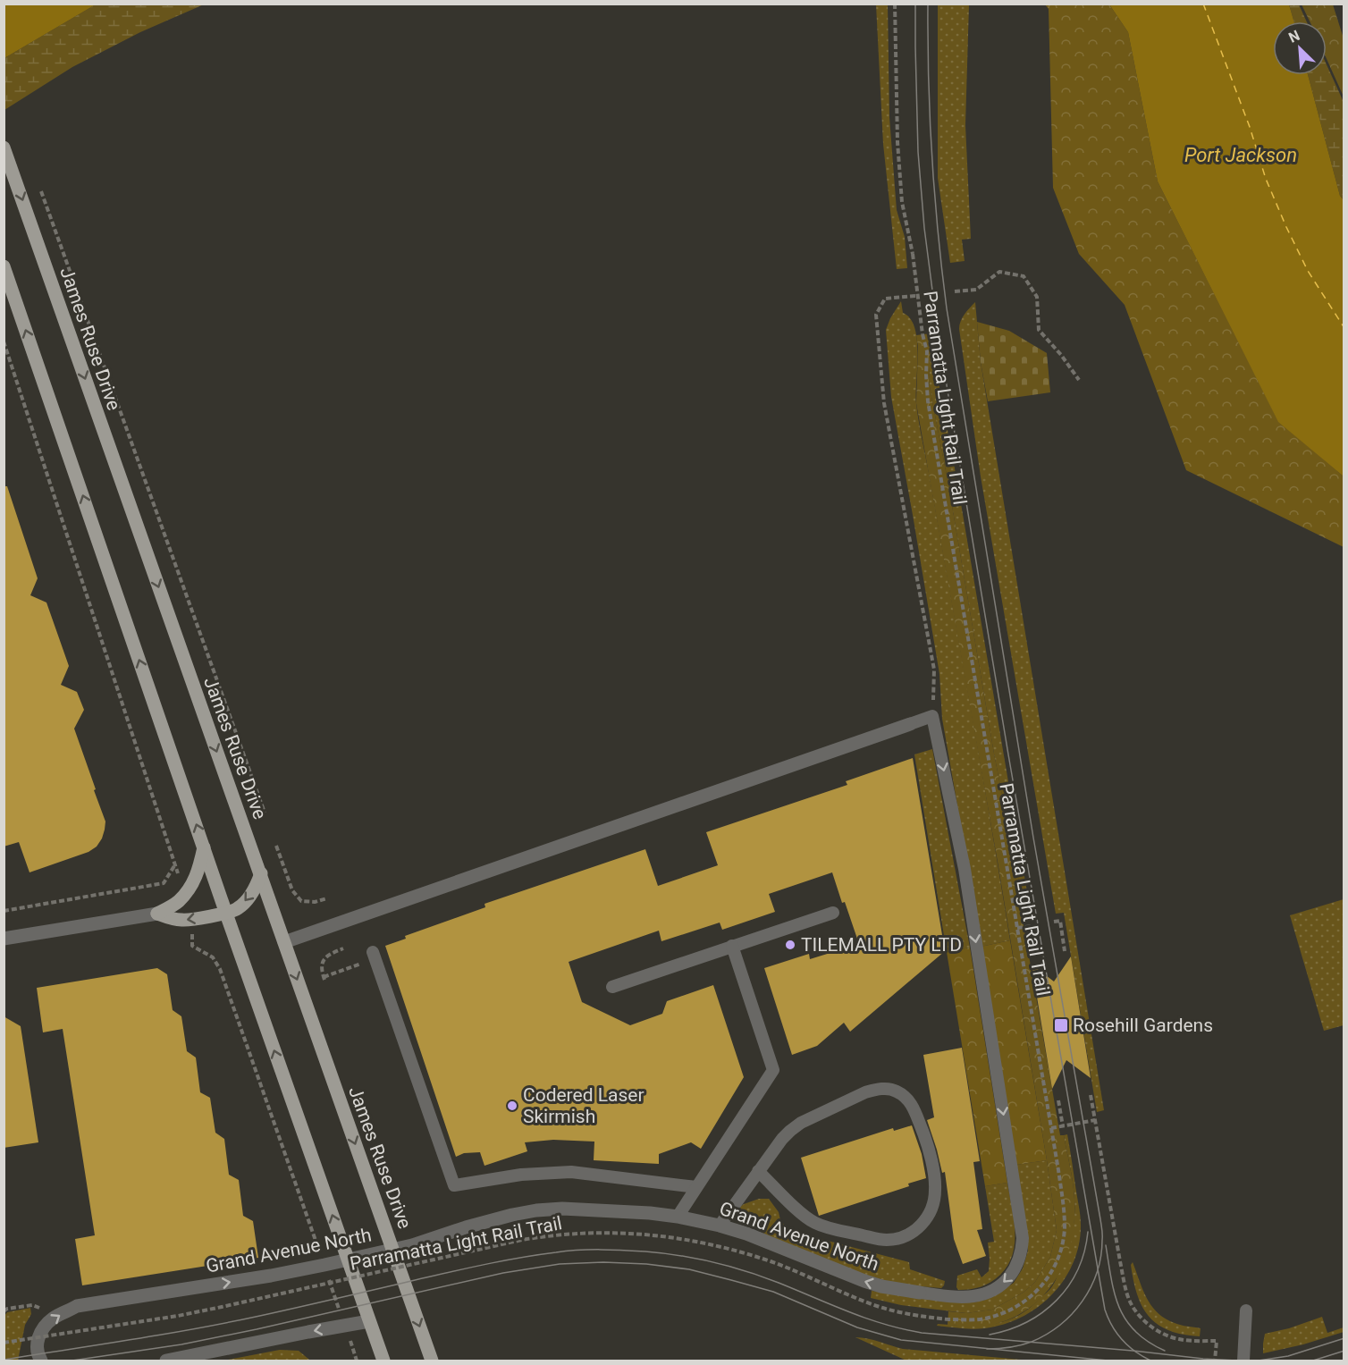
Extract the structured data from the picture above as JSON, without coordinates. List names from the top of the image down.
{
  "streets": {
    "main road": ["James Ruse Drive"],
    "street": ["Grand Avenue North"],
    "path": ["Parramatta Light Rail Trail"]
  },
  "crossings": [
    ["James Ruse Drive", "Grand Avenue North"]
  ],
  "water": ["Port Jackson"],
  "places": {
    "other": ["TILEMALL PTY LTD", "Codered Laser Skirmish"],
    "transit": ["Rosehill Gardens"]
  },
  "north": "top left"
}
